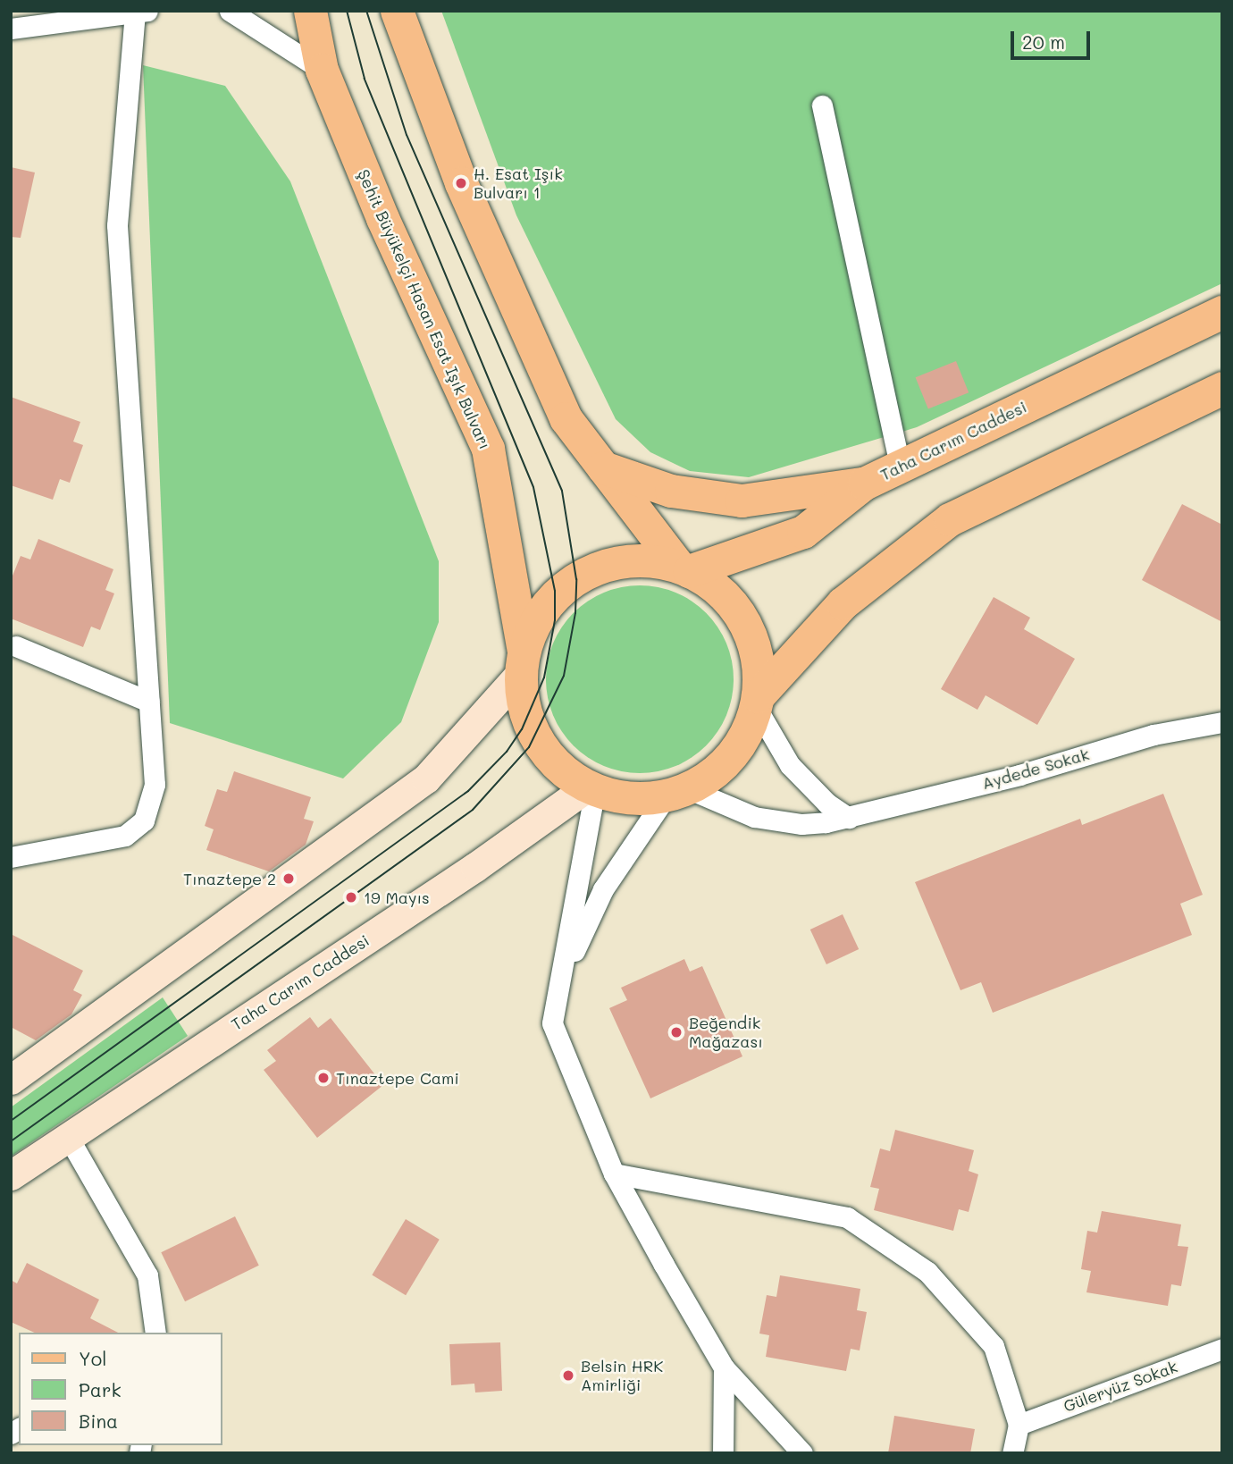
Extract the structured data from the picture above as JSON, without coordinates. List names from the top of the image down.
{
  "streets": {
    "main road": ["Şehit Büyükelçi Hasan Esat Işık Bulvarı", "Taha Carım Caddesi"],
    "street": ["Aydede Sokak", "Güleryüz Sokak"]
  },
  "crossings": [
    ["Şehit Büyükelçi Hasan Esat Işık Bulvarı", "Taha Carım Caddesi"]
  ],
  "places": [
    "H. Esat Işık Bulvarı 1",
    "Tınaztepe 2",
    "19 Mayıs",
    "Beğendik Mağazası",
    "Tınaztepe Cami",
    "Belsin HRK Amirliği"
  ],
  "legend": ["Yol", "Park", "Bina"],
  "scale_bar": "20 m"
}
